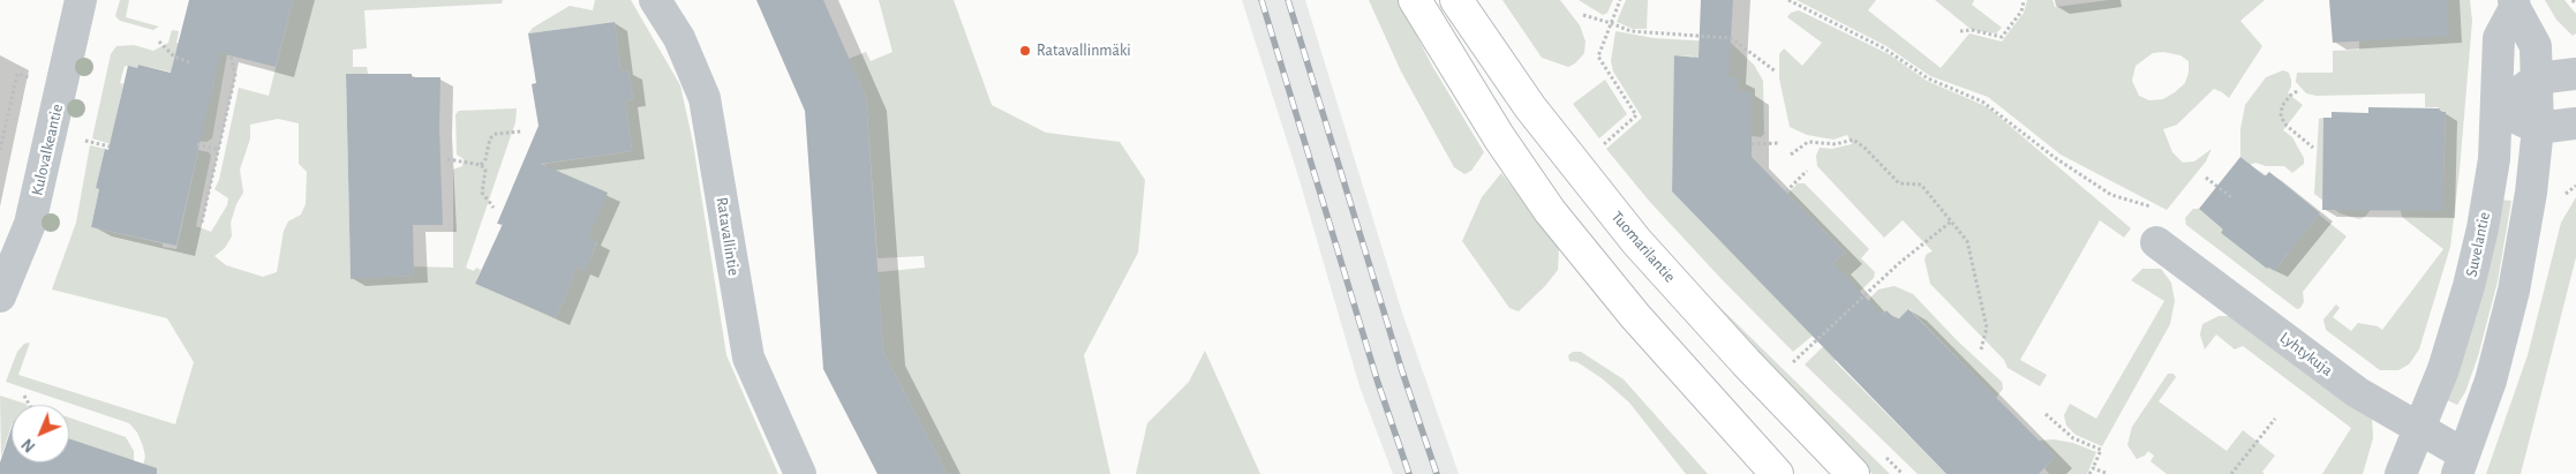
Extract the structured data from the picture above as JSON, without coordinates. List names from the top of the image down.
{
  "streets": {
    "main road": ["Tuomarilantie"],
    "street": [
      "Kulovalkeantie",
      "Ratavallintie",
      "Suvelantie",
      "Lyhtykuja"
    ]
  },
  "crossings": [
    ["Suvelantie", "Lyhtykuja"]
  ],
  "places": ["Ratavallinmäki"],
  "north": "bottom left"
}
